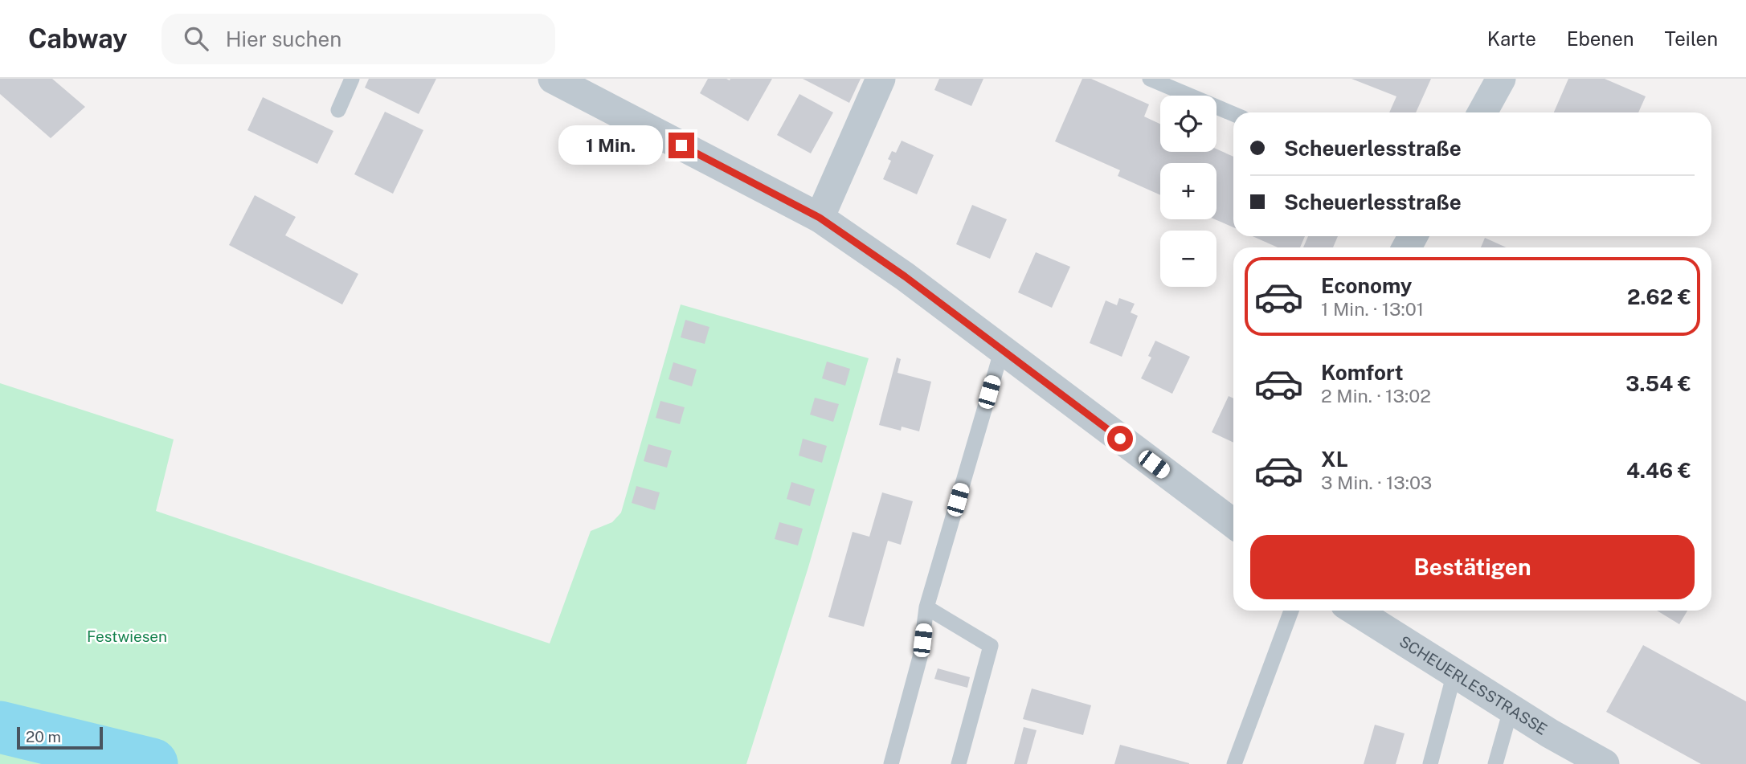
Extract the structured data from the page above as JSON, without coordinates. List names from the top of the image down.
{
  "streets": {
    "street": ["SCHEUERLESSTRASSE"]
  },
  "parks": ["Festwiesen"],
  "scale_bar": "20 m",
  "page": {
    "header": "Cabway",
    "search": "Hier suchen",
    "nav": ["Karte", "Ebenen", "Teilen"],
    "map_buttons": ["+", "−"],
    "banner": ["Scheuerlesstraße", "Scheuerlesstraße"],
    "bubble": "1 Min.",
    "list": [
      {
        "name": "Economy",
        "note": "1 Min. · 13:01",
        "value": "2.62 €"
      },
      {
        "name": "Komfort",
        "note": "2 Min. · 13:02",
        "value": "3.54 €"
      },
      {
        "name": "XL",
        "note": "3 Min. · 13:03",
        "value": "4.46 €"
      }
    ],
    "buttons": "Bestätigen",
    "scale": "20 m"
  }
}
